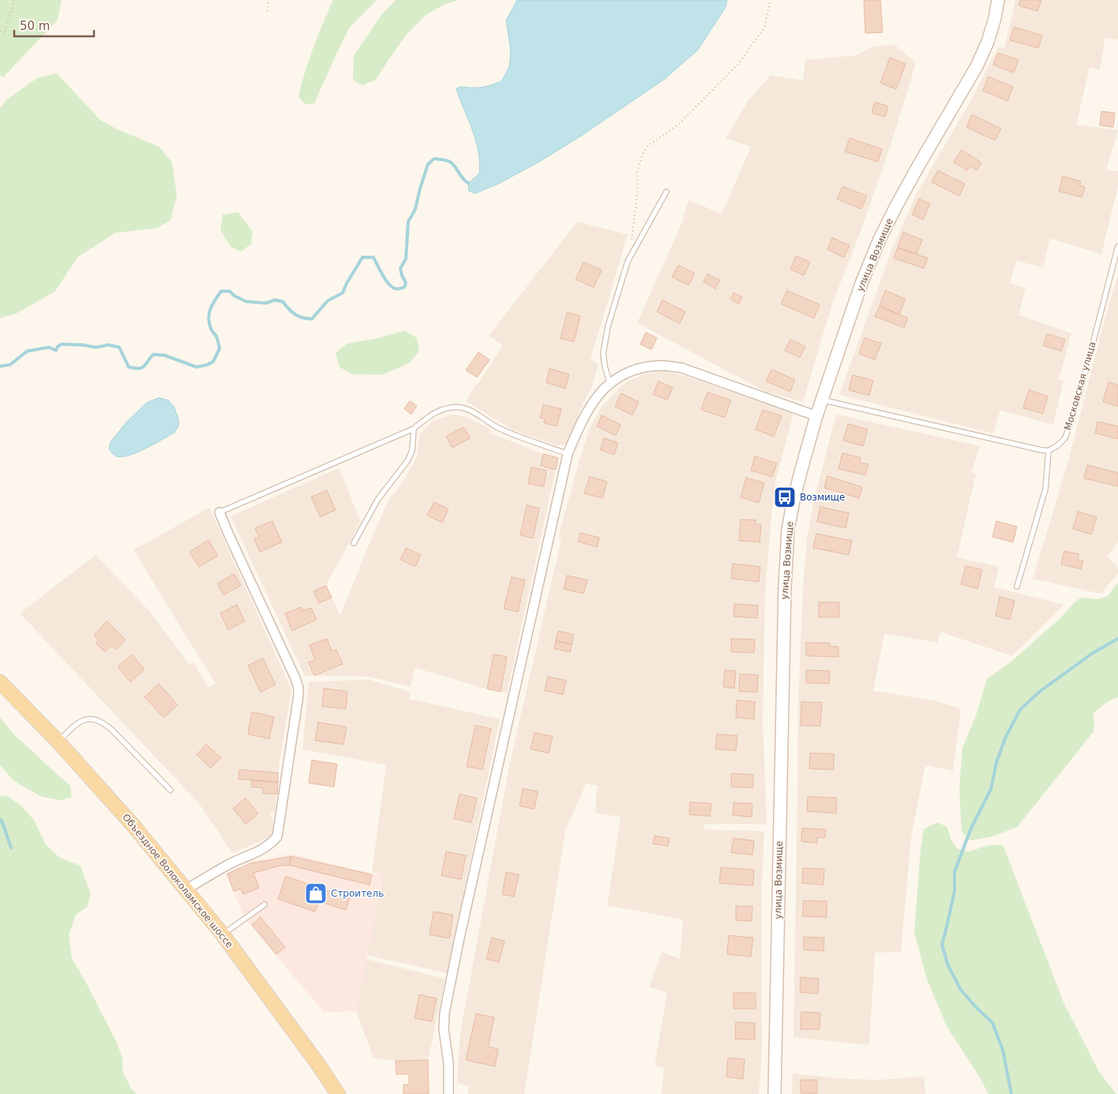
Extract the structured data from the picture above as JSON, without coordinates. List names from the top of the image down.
{
  "streets": {
    "main road": ["улица Возмище", "Объездное Волоколамское шоссе"],
    "lane": ["Московская улица"]
  },
  "places": {
    "bus stop": ["Возмище"],
    "shop": ["Строитель"]
  },
  "scale_bar": "50 m"
}
